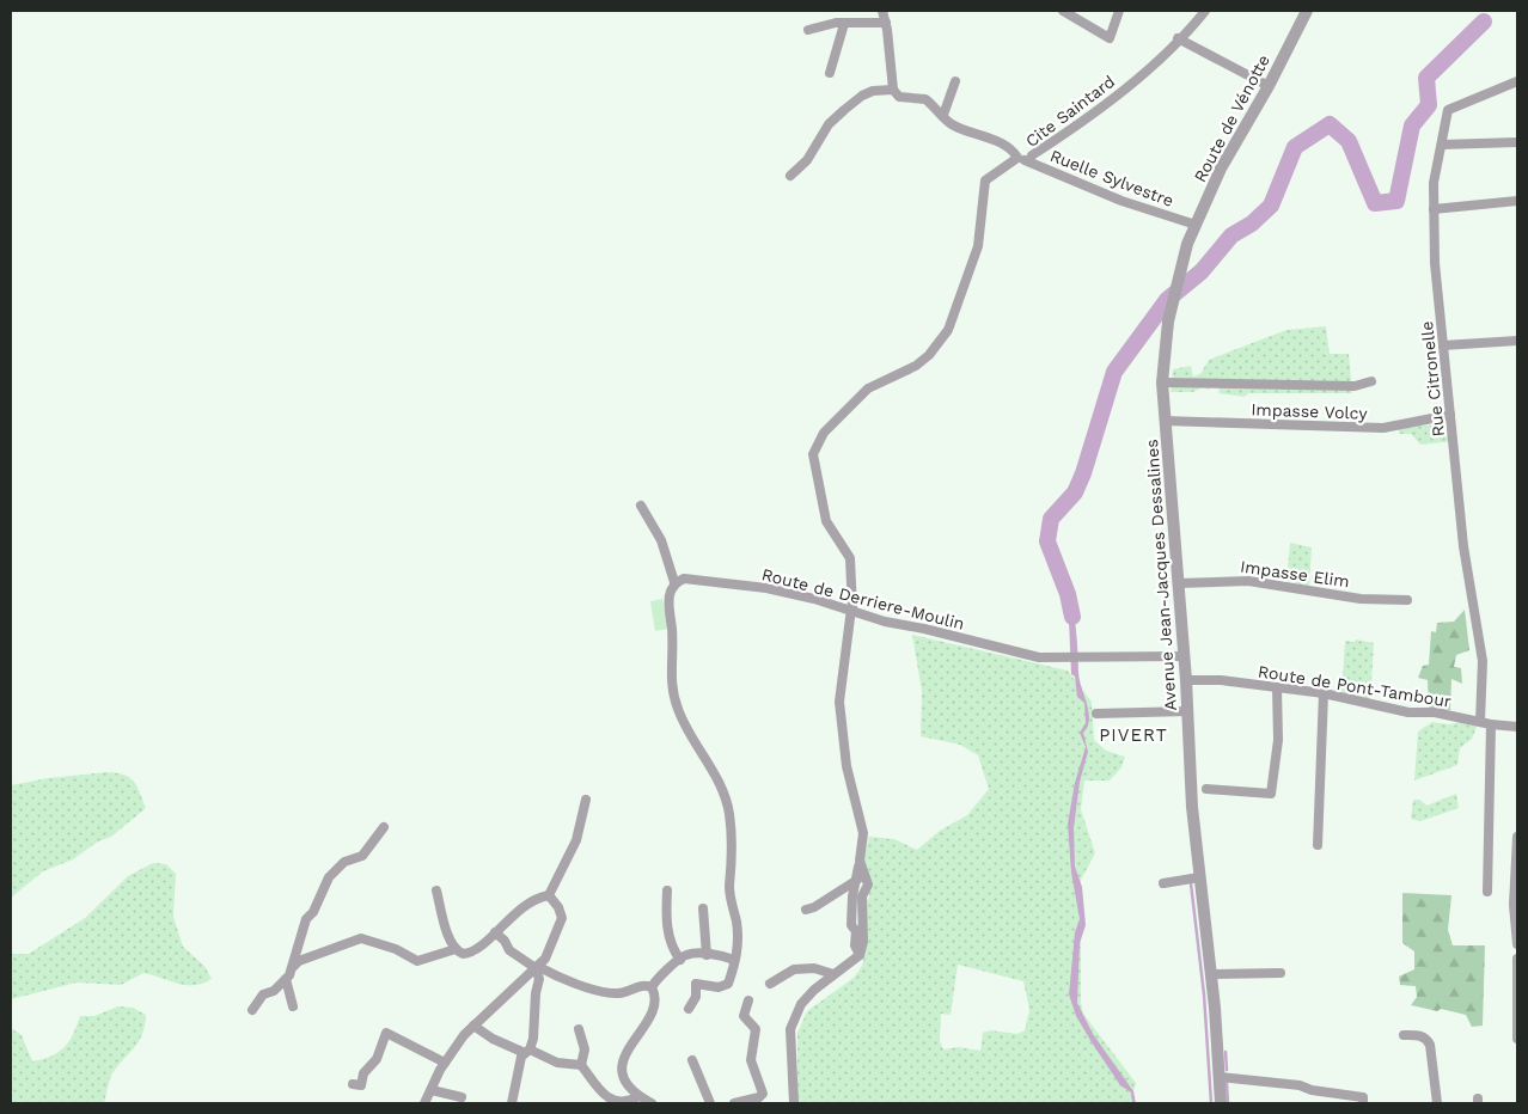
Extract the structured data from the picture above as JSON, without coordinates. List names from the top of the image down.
{
  "streets": {
    "street": [
      "Cite Saintard",
      "Route de Vénotte",
      "Ruelle Sylvestre",
      "Rue Citronelle",
      "Impasse Volcy",
      "Impasse Elim",
      "Avenue Jean-Jacques Dessalines",
      "Route de Derriere-Moulin",
      "Route de Pont-Tambour"
    ]
  },
  "crossings": [
    ["Cite Saintard", "Ruelle Sylvestre"],
    ["Route de Vénotte", "Ruelle Sylvestre"],
    ["Route de Vénotte", "Avenue Jean-Jacques Dessalines"],
    ["Rue Citronelle", "Impasse Volcy"],
    ["Rue Citronelle", "Route de Pont-Tambour"],
    ["Impasse Volcy", "Avenue Jean-Jacques Dessalines"],
    ["Impasse Elim", "Avenue Jean-Jacques Dessalines"],
    ["Avenue Jean-Jacques Dessalines", "Route de Derriere-Moulin"],
    ["Avenue Jean-Jacques Dessalines", "Route de Pont-Tambour"]
  ],
  "districts": ["PIVERT"]
}
